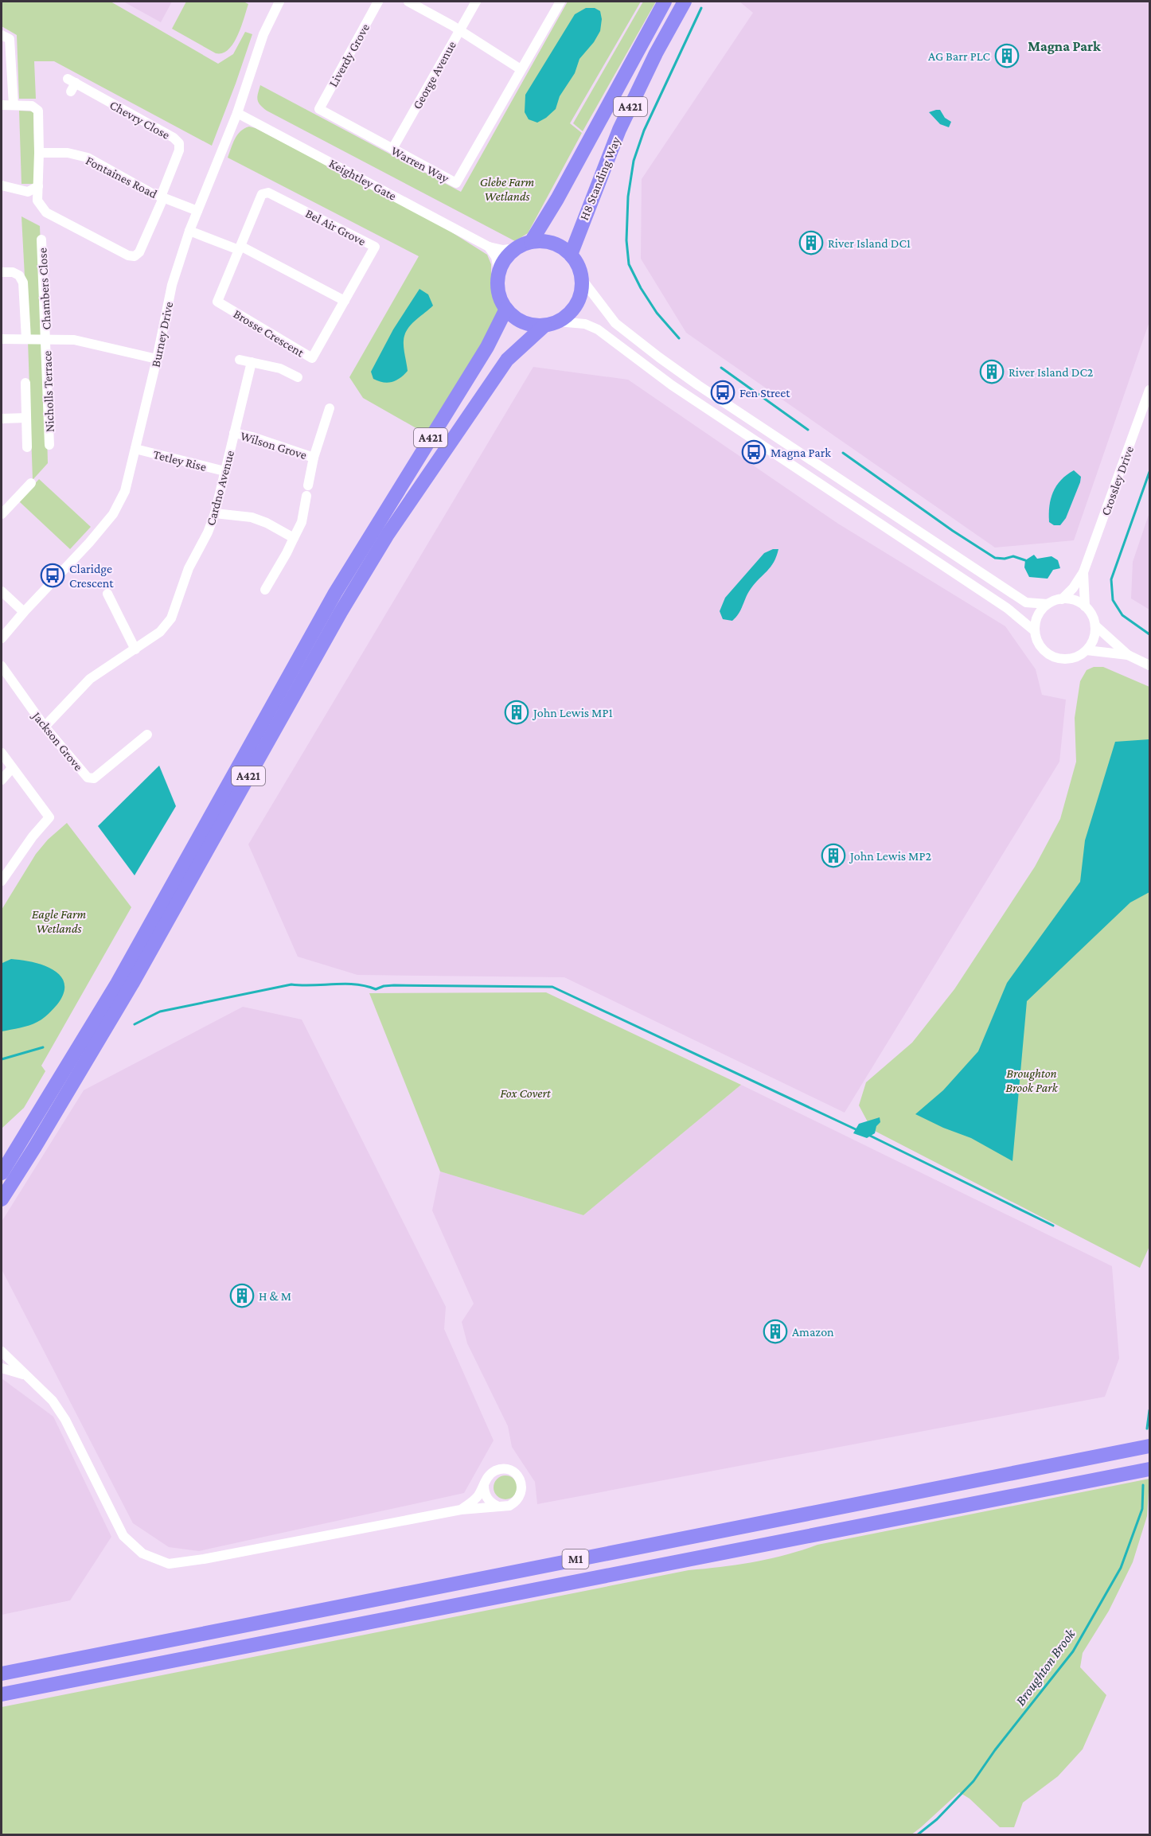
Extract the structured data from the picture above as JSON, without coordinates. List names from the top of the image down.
{
  "streets": {
    "highway": ["A421", "H8 Standing Way", "M1"],
    "street": [
      "Liverdy Grove",
      "George Avenue",
      "Chevry Close",
      "Warren Way",
      "Fontaines Road",
      "Keightley Gate",
      "Bel Air Grove",
      "Chambers Close",
      "Brosse Crescent",
      "Burney Drive",
      "Nicholls Terrace",
      "Wilson Grove",
      "Tetley Rise",
      "Crossley Drive",
      "Cardno Avenue",
      "Jackson Grove"
    ]
  },
  "crossings": [
    ["Liverdy Grove", "Warren Way"],
    ["George Avenue", "Warren Way"],
    ["A421", "H8 Standing Way"],
    ["A421", "Keightley Gate"],
    ["Chevry Close", "Fontaines Road"],
    ["Fontaines Road", "Burney Drive"],
    ["H8 Standing Way", "Keightley Gate"],
    ["Keightley Gate", "Burney Drive"],
    ["Bel Air Grove", "Brosse Crescent"],
    ["Chambers Close", "Nicholls Terrace"],
    ["Burney Drive", "Tetley Rise"],
    ["Wilson Grove", "Cardno Avenue"],
    ["Tetley Rise", "Cardno Avenue"],
    ["Cardno Avenue", "Jackson Grove"]
  ],
  "districts": ["Magna Park"],
  "water": ["Broughton Brook"],
  "parks": [
    "Glebe Farm Wetlands",
    "Eagle Farm Wetlands",
    "Broughton Brook Park",
    "Fox Covert"
  ],
  "places": {
    "building": [
      "AG Barr PLC",
      "River Island DC1",
      "River Island DC2",
      "John Lewis MP1",
      "John Lewis MP2",
      "H & M",
      "Amazon"
    ],
    "bus stop": ["Fen Street", "Magna Park", "Claridge Crescent"]
  }
}
